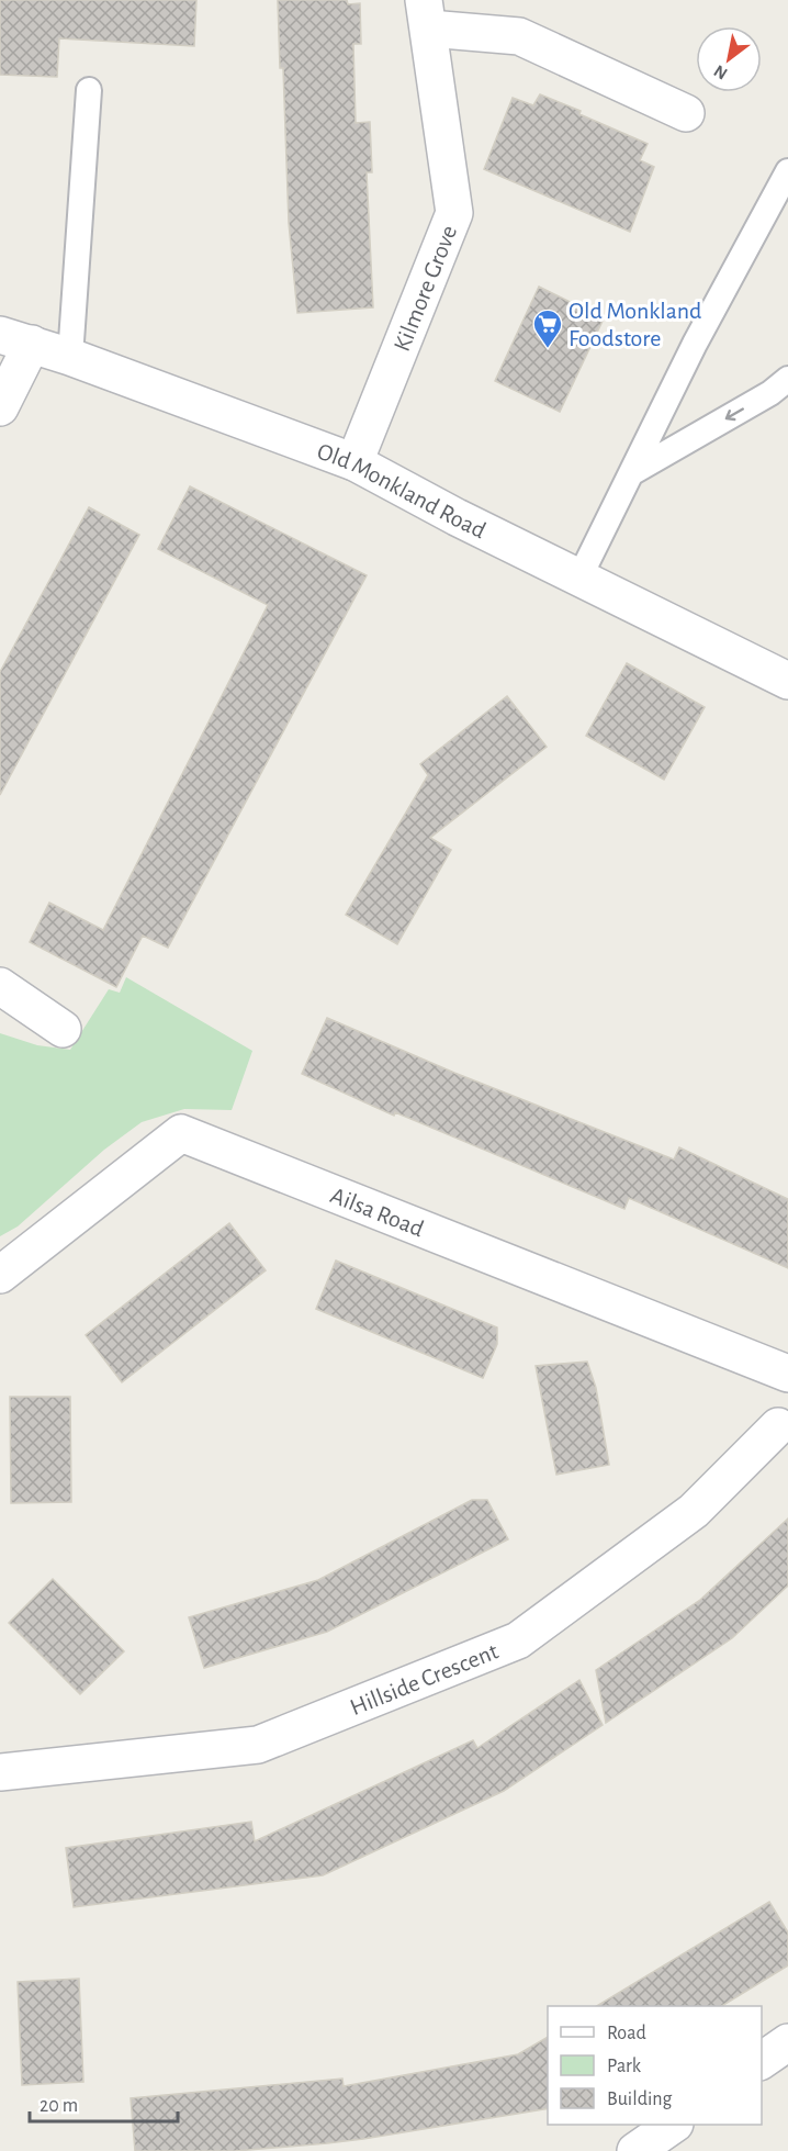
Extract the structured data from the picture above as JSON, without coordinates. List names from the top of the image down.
{
  "streets": {
    "street": [
      "Kilmore Grove",
      "Old Monkland Road",
      "Ailsa Road",
      "Hillside Crescent"
    ]
  },
  "crossings": [
    ["Kilmore Grove", "Old Monkland Road"]
  ],
  "places": {
    "supermarket": ["Old Monkland Foodstore"]
  },
  "legend": ["Road", "Park", "Building"],
  "scale_bar": "20 m",
  "north": "bottom left"
}
